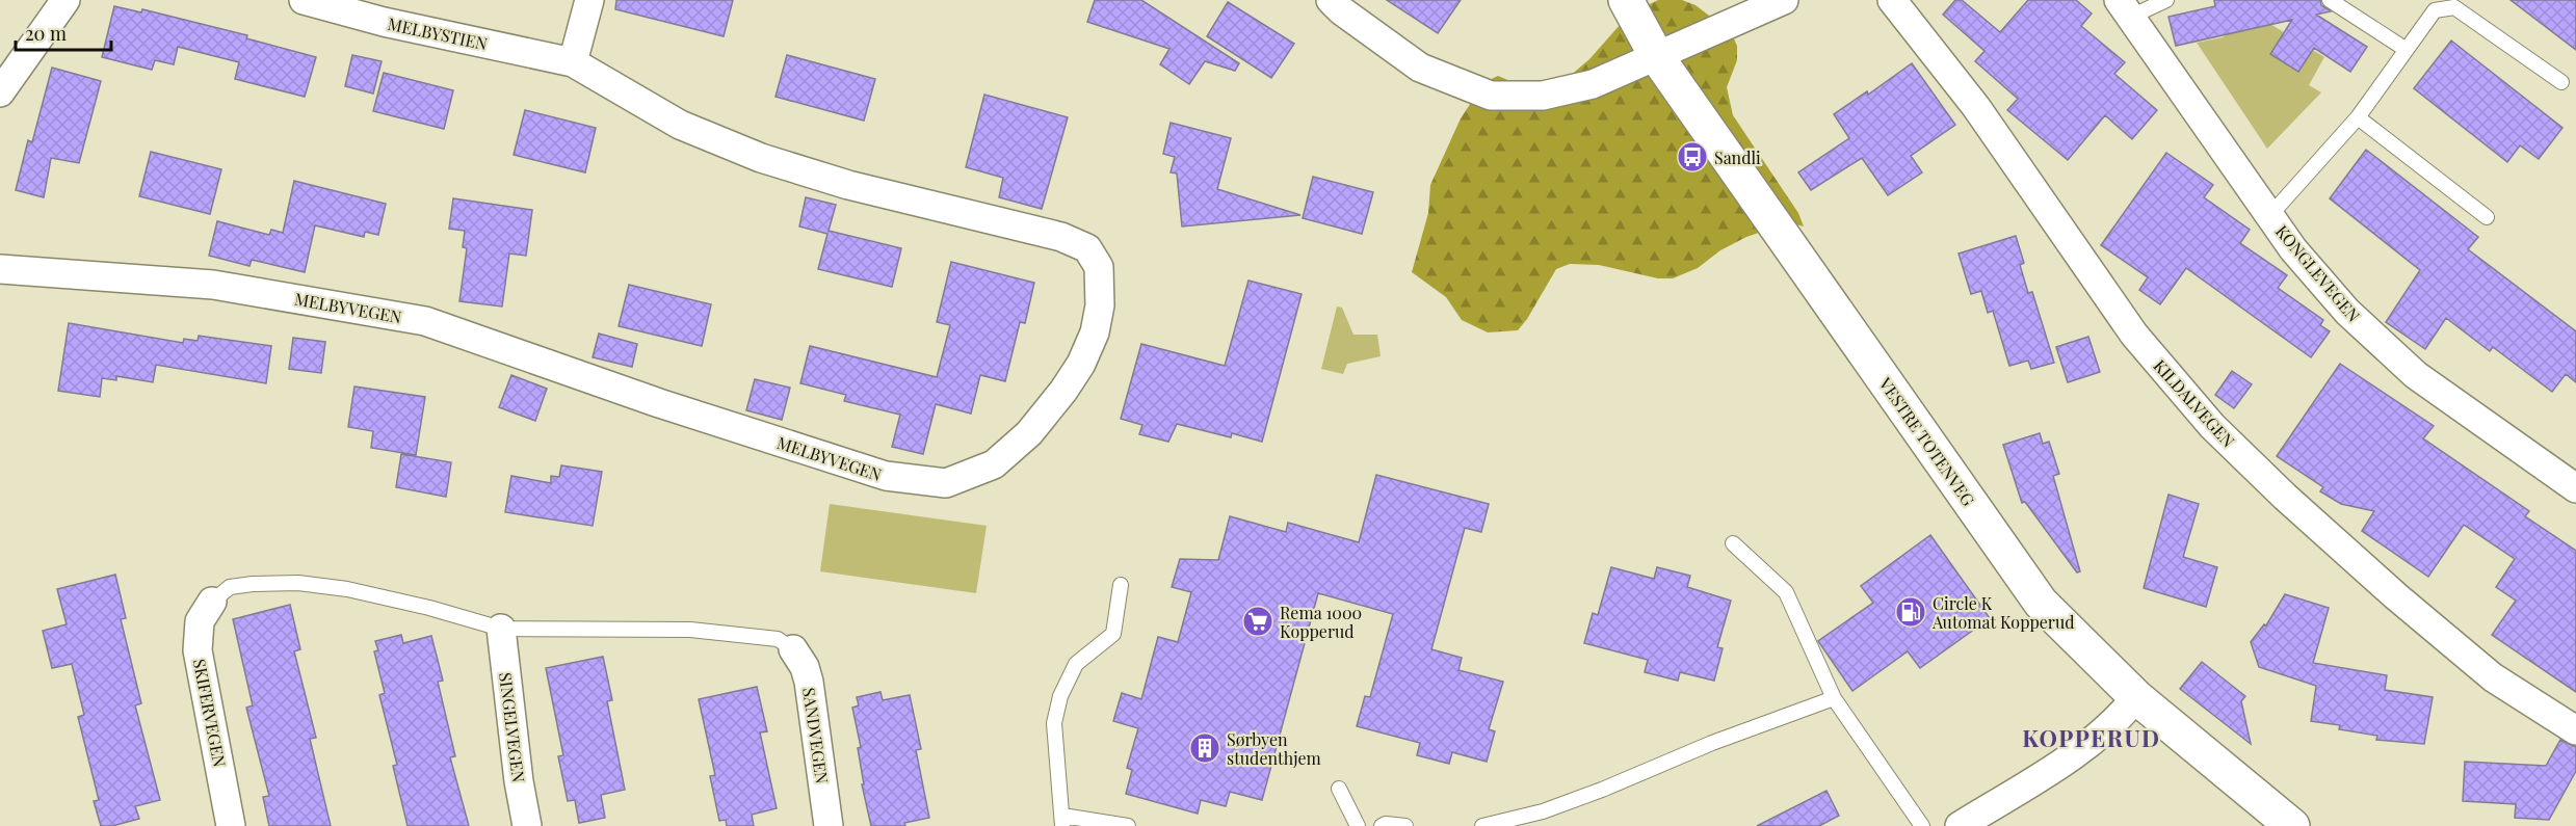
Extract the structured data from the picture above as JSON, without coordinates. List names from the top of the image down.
{
  "streets": {
    "main road": ["VESTRE TOTENVEG"],
    "street": [
      "MELBYSTIEN",
      "KONGLEVEGEN",
      "MELBYVEGEN",
      "KILDALVEGEN",
      "SKIFERVEGEN",
      "SINGELVEGEN",
      "SANDVEGEN"
    ]
  },
  "crossings": [
    ["MELBYSTIEN", "MELBYVEGEN"]
  ],
  "districts": ["KOPPERUD"],
  "places": {
    "bus stop": ["Sandli"],
    "fuel station": ["Circle K Automat Kopperud"],
    "supermarket": ["Rema 1000 Kopperud"],
    "building": ["Sørbyen studenthjem"]
  },
  "scale_bar": "20 m"
}
